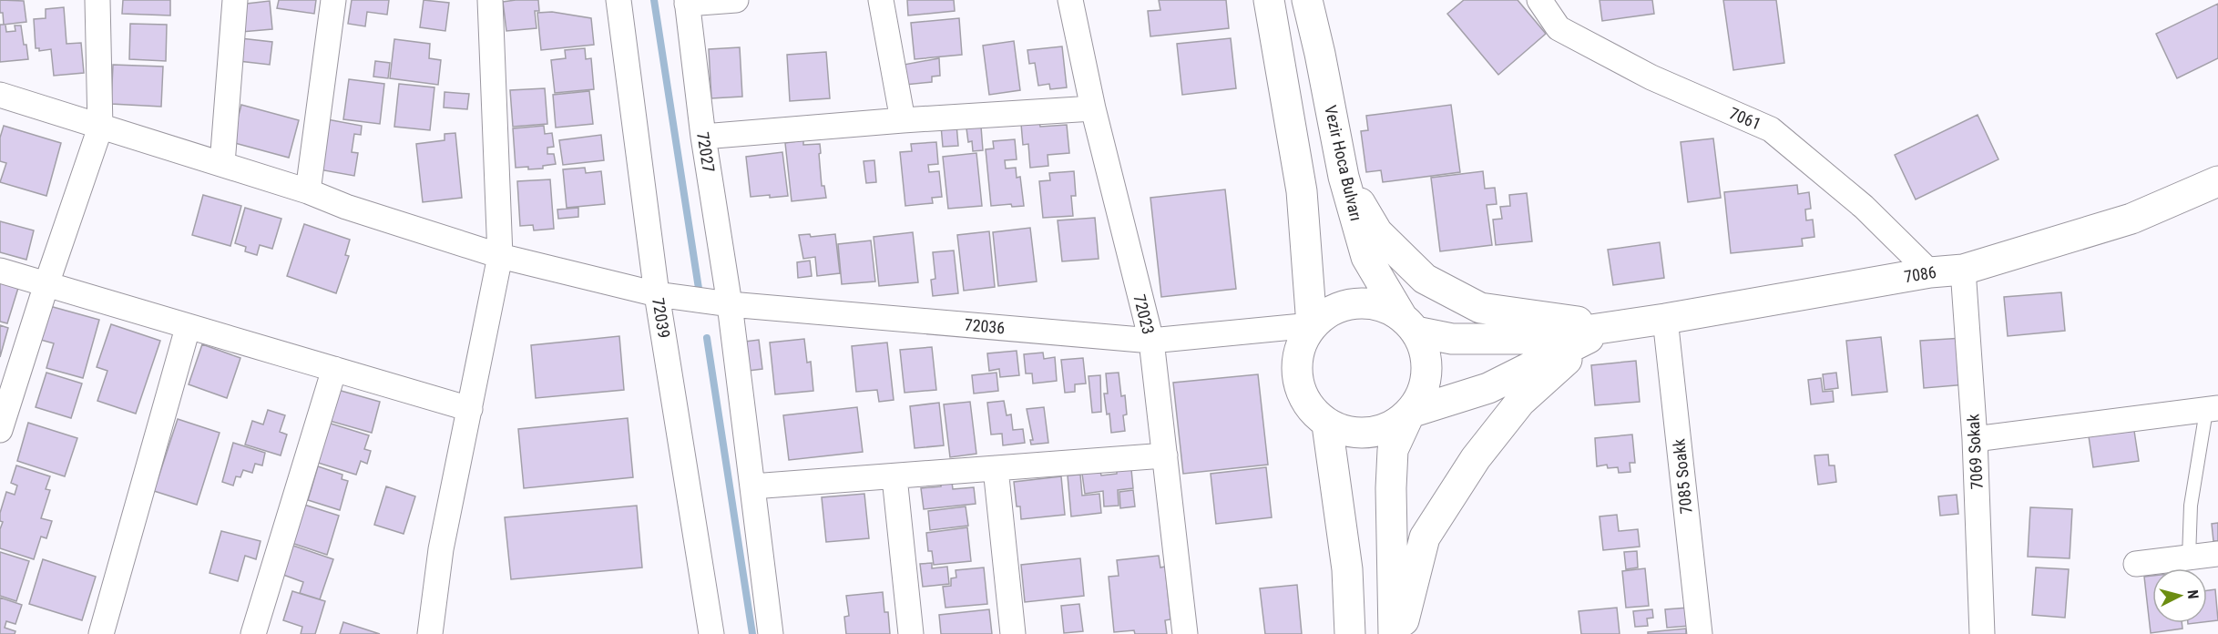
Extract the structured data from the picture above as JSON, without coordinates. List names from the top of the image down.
{
  "streets": {
    "street": [
      "7061",
      "72027",
      "Vezir Hoca Bulvarı",
      "7086",
      "72023",
      "72039",
      "72036",
      "7069 Sokak",
      "7085 Soakk"
    ]
  },
  "crossings": [
    ["7061", "7086"],
    ["72027", "72036"],
    ["Vezir Hoca Bulvarı", "72036"],
    ["7086", "7069 Sokak"],
    ["7086", "7085 Soakk"],
    ["72023", "72036"],
    ["72039", "72036"]
  ],
  "north": "right"
}
